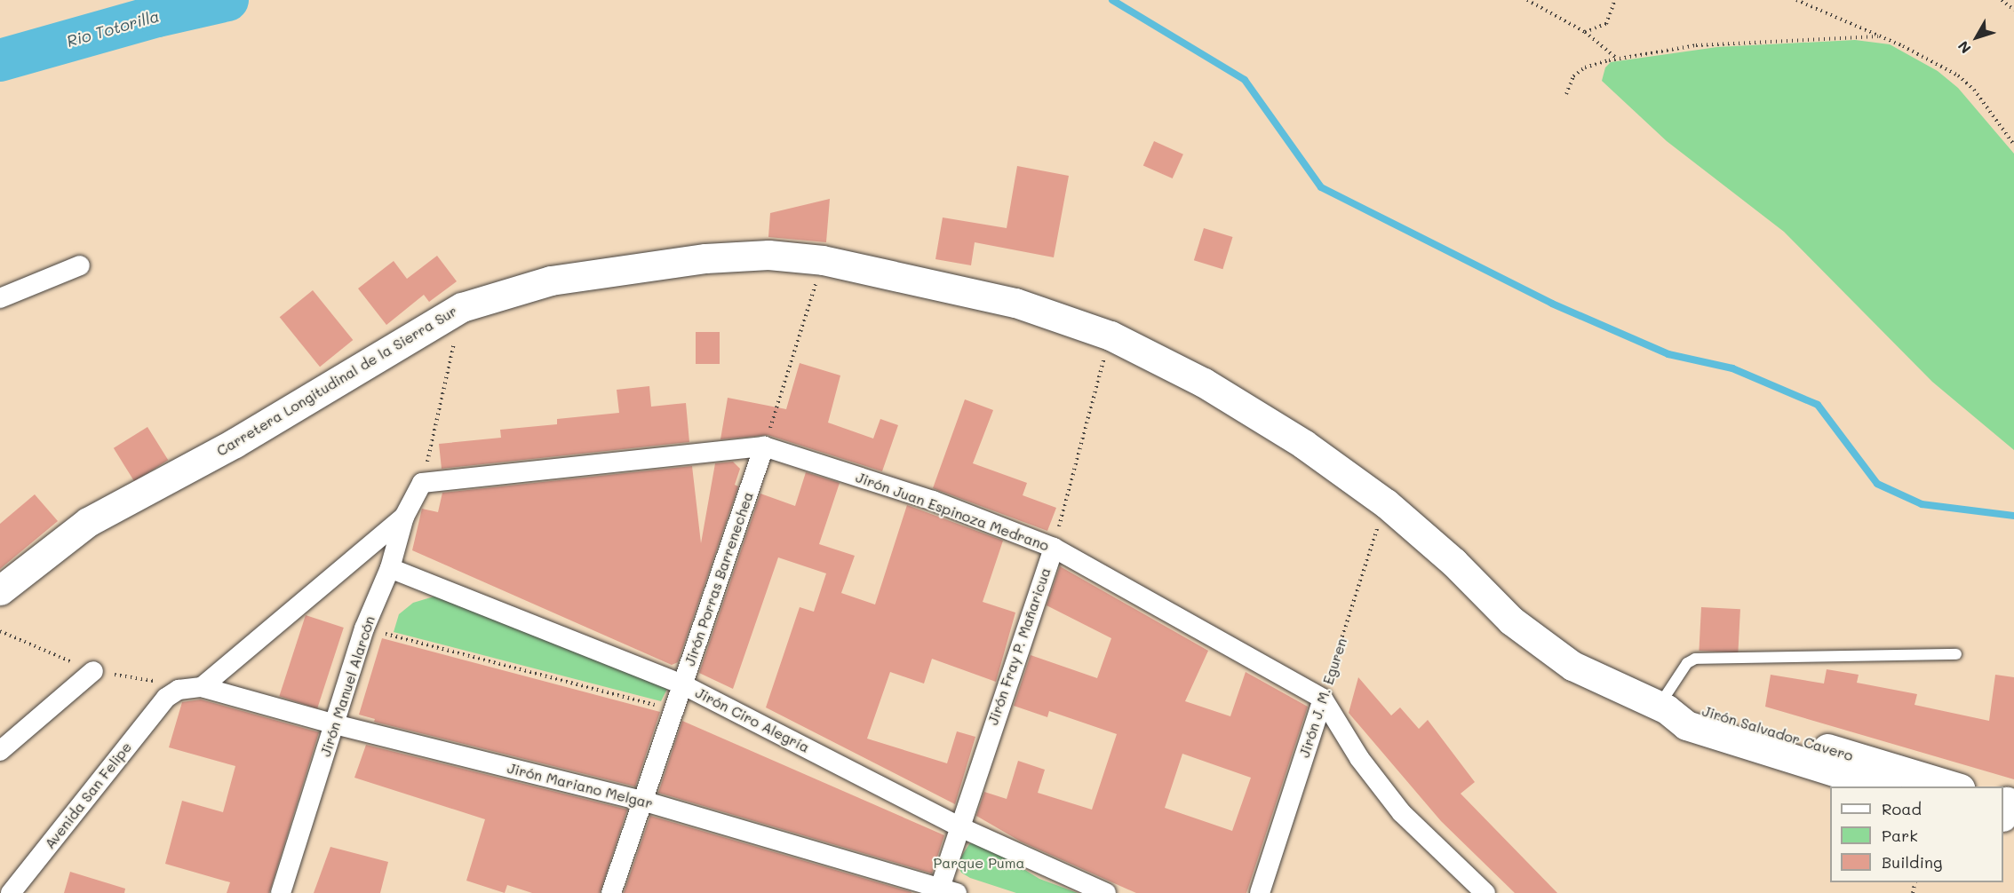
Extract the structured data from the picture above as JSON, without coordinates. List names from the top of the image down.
{
  "streets": {
    "highway": ["Carretera Longitudinal de la Sierra Sur", "Jirón Salvador Cavero"],
    "street": [
      "Jirón Juan Espinoza Medrano",
      "Jirón Porras Barrenechea",
      "Jirón Fray P. Mañaricua",
      "Jirón Manuel Alarcón",
      "Jirón J. M. Eguren",
      "Jirón Ciro Alegría",
      "Jirón Mariano Melgar",
      "Avenida San Felipe"
    ]
  },
  "crossings": [
    ["Carretera Longitudinal de la Sierra Sur", "Jirón J. M. Eguren"],
    ["Carretera Longitudinal de la Sierra Sur", "Jirón Salvador Cavero"],
    ["Jirón Juan Espinoza Medrano", "Jirón Porras Barrenechea"],
    ["Jirón Juan Espinoza Medrano", "Jirón Fray P. Mañaricua"],
    ["Jirón Juan Espinoza Medrano", "Jirón Manuel Alarcón"],
    ["Jirón Juan Espinoza Medrano", "Jirón J. M. Eguren"],
    ["Jirón Porras Barrenechea", "Jirón Ciro Alegría"],
    ["Jirón Porras Barrenechea", "Jirón Mariano Melgar"],
    ["Jirón Fray P. Mañaricua", "Jirón Ciro Alegría"],
    ["Jirón Fray P. Mañaricua", "Jirón Mariano Melgar"],
    ["Jirón Manuel Alarcón", "Jirón Ciro Alegría"],
    ["Jirón Manuel Alarcón", "Jirón Mariano Melgar"],
    ["Jirón Mariano Melgar", "Avenida San Felipe"]
  ],
  "water": ["Rio Totorilla"],
  "parks": ["Parque Puma"],
  "legend": ["Road", "Park", "Building"],
  "north": "bottom left"
}
